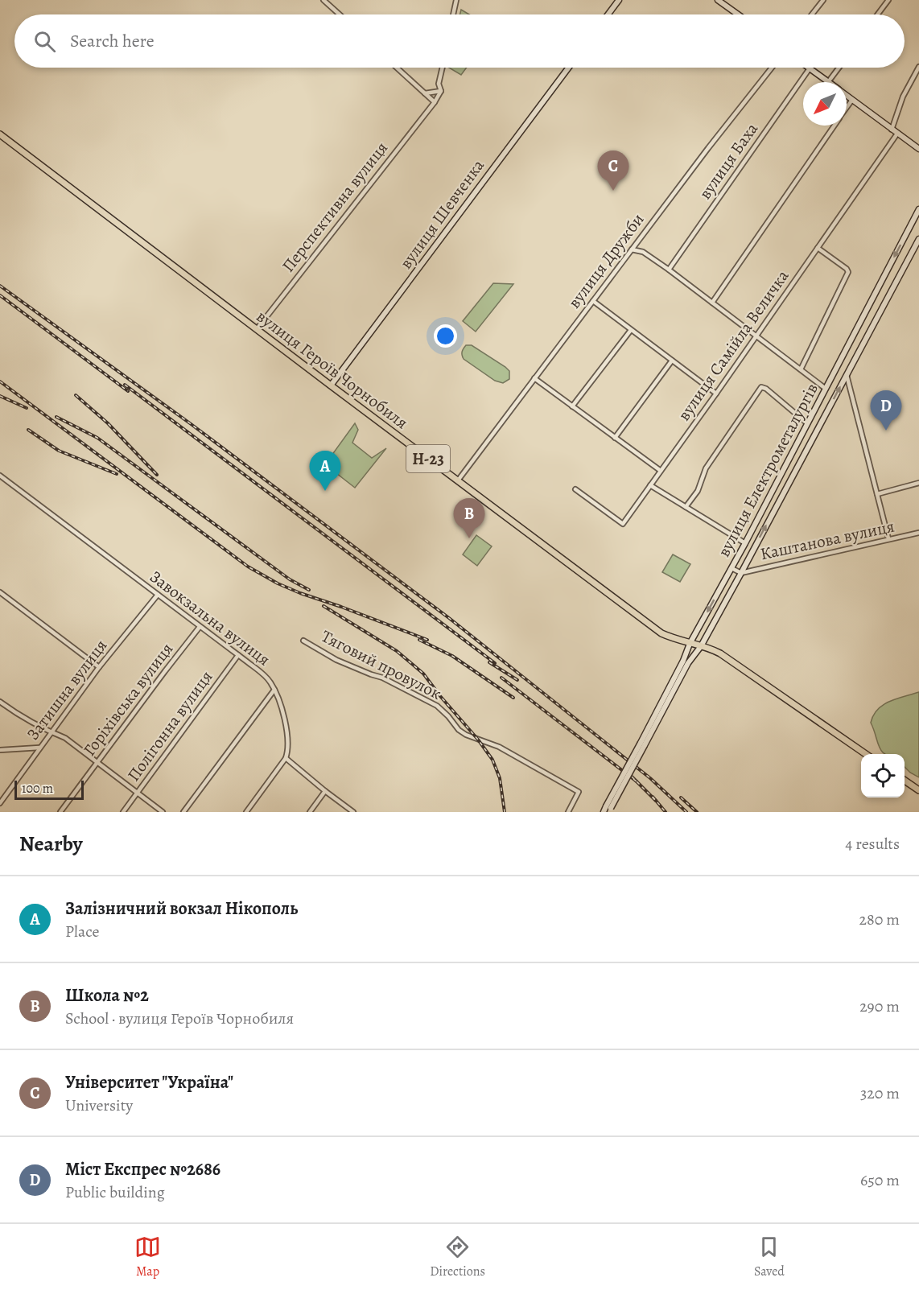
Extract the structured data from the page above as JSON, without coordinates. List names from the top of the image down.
{
  "streets": {
    "main road": [
      "вулиця Шевченка",
      "вулиця Героїв Чорнобиля",
      "Н-23",
      "вулиця Електрометалургів"
    ],
    "street": [
      "вулиця Баха",
      "Перспективна вулиця",
      "вулиця Дружби",
      "вулиця Самійла Величка",
      "Каштанова вулиця",
      "Завокзальна вулиця",
      "Тяговий провулок",
      "Затишна вулиця",
      "Горіхівська вулиця",
      "Полігонна вулиця"
    ]
  },
  "crossings": [
    ["Перспективна вулиця", "вулиця Героїв Чорнобиля"],
    ["вулиця Шевченка", "вулиця Героїв Чорнобиля"],
    ["вулиця Дружби", "вулиця Героїв Чорнобиля"],
    ["вулиця Героїв Чорнобиля", "вулиця Електрометалургів"],
    ["вулиця Електрометалургів", "Каштанова вулиця"],
    ["Завокзальна вулиця", "Затишна вулиця"],
    ["Завокзальна вулиця", "Горіхівська вулиця"],
    ["Завокзальна вулиця", "Полігонна вулиця"]
  ],
  "scale_bar": "100 m",
  "north": "bottom left",
  "page": {
    "search": "Search here",
    "pins": [
      "C",
      "D",
      "A",
      "B"
    ],
    "scale": "100 m",
    "heading": ["Nearby", "4 results"],
    "list": [
      {
        "mark": "A",
        "name": "Залізничний вокзал Нікополь",
        "note": "Place",
        "value": "280 m"
      },
      {
        "mark": "B",
        "name": "Школа №2",
        "note": "School · вулиця Героїв Чорнобиля",
        "value": "290 m"
      },
      {
        "mark": "C",
        "name": "Університет \"Україна\"",
        "note": "University",
        "value": "320 m"
      },
      {
        "mark": "D",
        "name": "Міст Експрес №2686",
        "note": "Public building",
        "value": "650 m"
      }
    ],
    "nav": ["Map", "Directions", "Saved"]
  }
}
